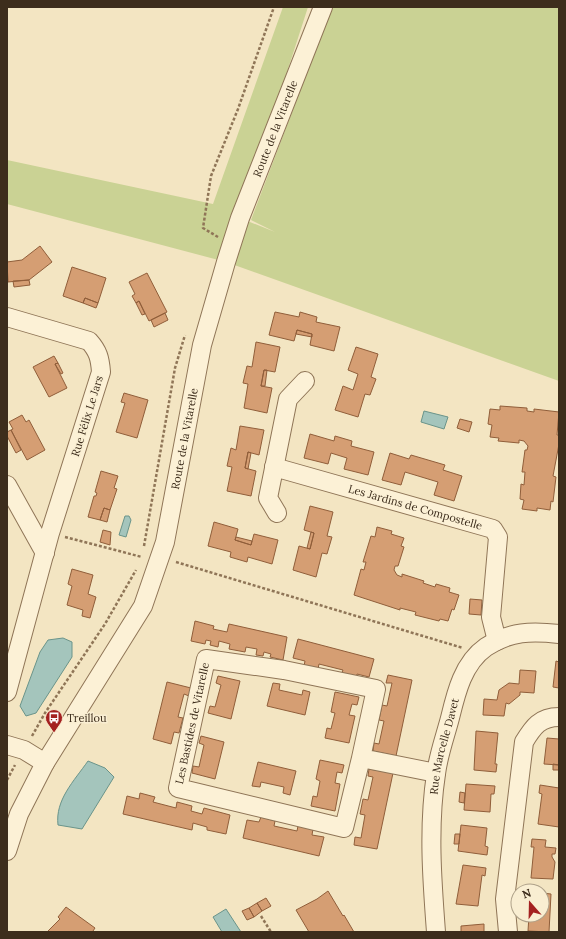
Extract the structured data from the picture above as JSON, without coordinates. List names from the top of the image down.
{
  "streets": {
    "street": [
      "Route de la Vitarelle",
      "Rue Félix Le Jars",
      "Les Jardins de Compostelle",
      "Les Bastides de Vitarelle",
      "Rue Marcelle Davet"
    ]
  },
  "crossings": [
    ["Les Jardins de Compostelle", "Rue Marcelle Davet"]
  ],
  "places": {
    "bus stop": ["Treillou"]
  },
  "north": "top"
}
